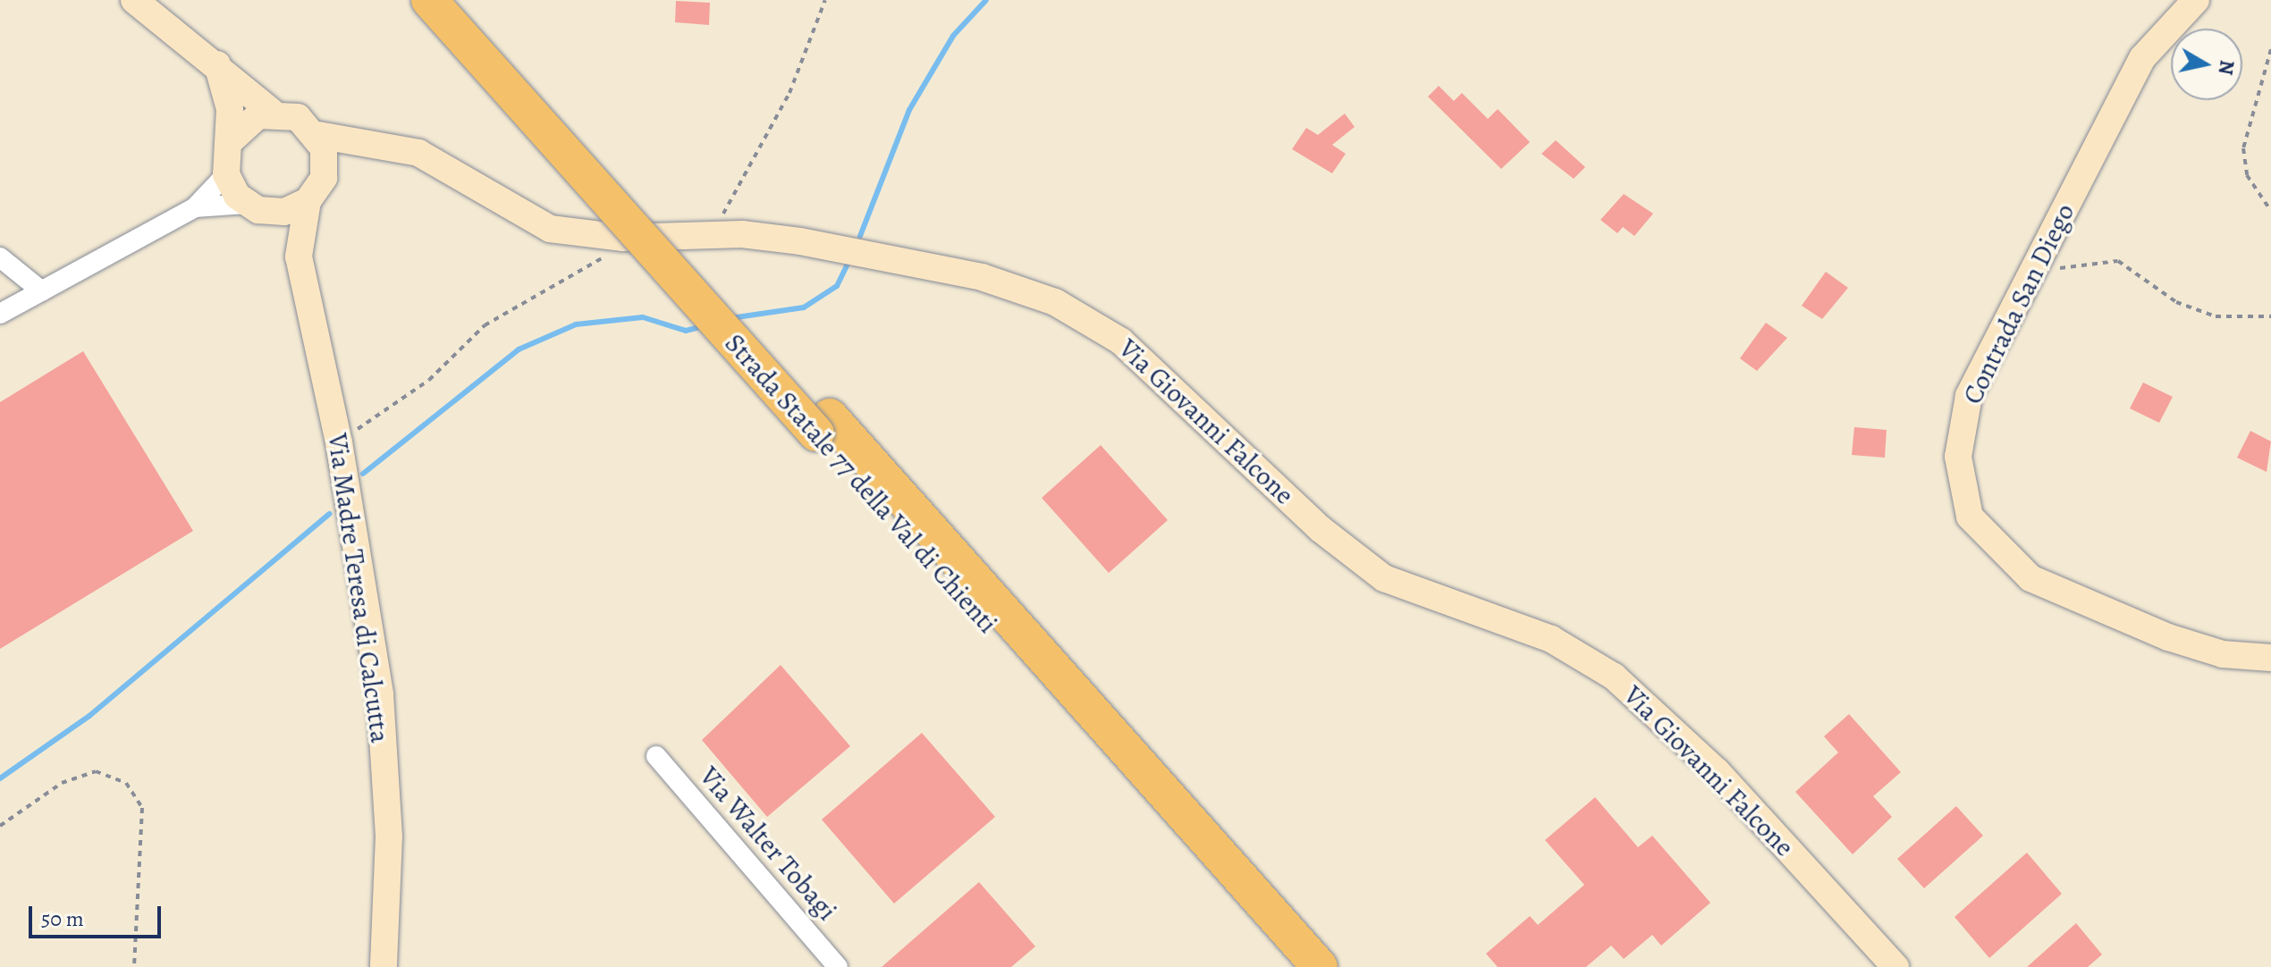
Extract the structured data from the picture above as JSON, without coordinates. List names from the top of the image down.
{
  "streets": {
    "highway": ["Strada Statale 77 della Val di Chienti"],
    "street": [
      "Contrada San Diego",
      "Via Giovanni Falcone",
      "Via Madre Teresa di Calcutta",
      "Via Walter Tobagi"
    ]
  },
  "crossings": [
    ["Via Giovanni Falcone", "Via Madre Teresa di Calcutta"]
  ],
  "scale_bar": "50 m",
  "north": "right"
}
